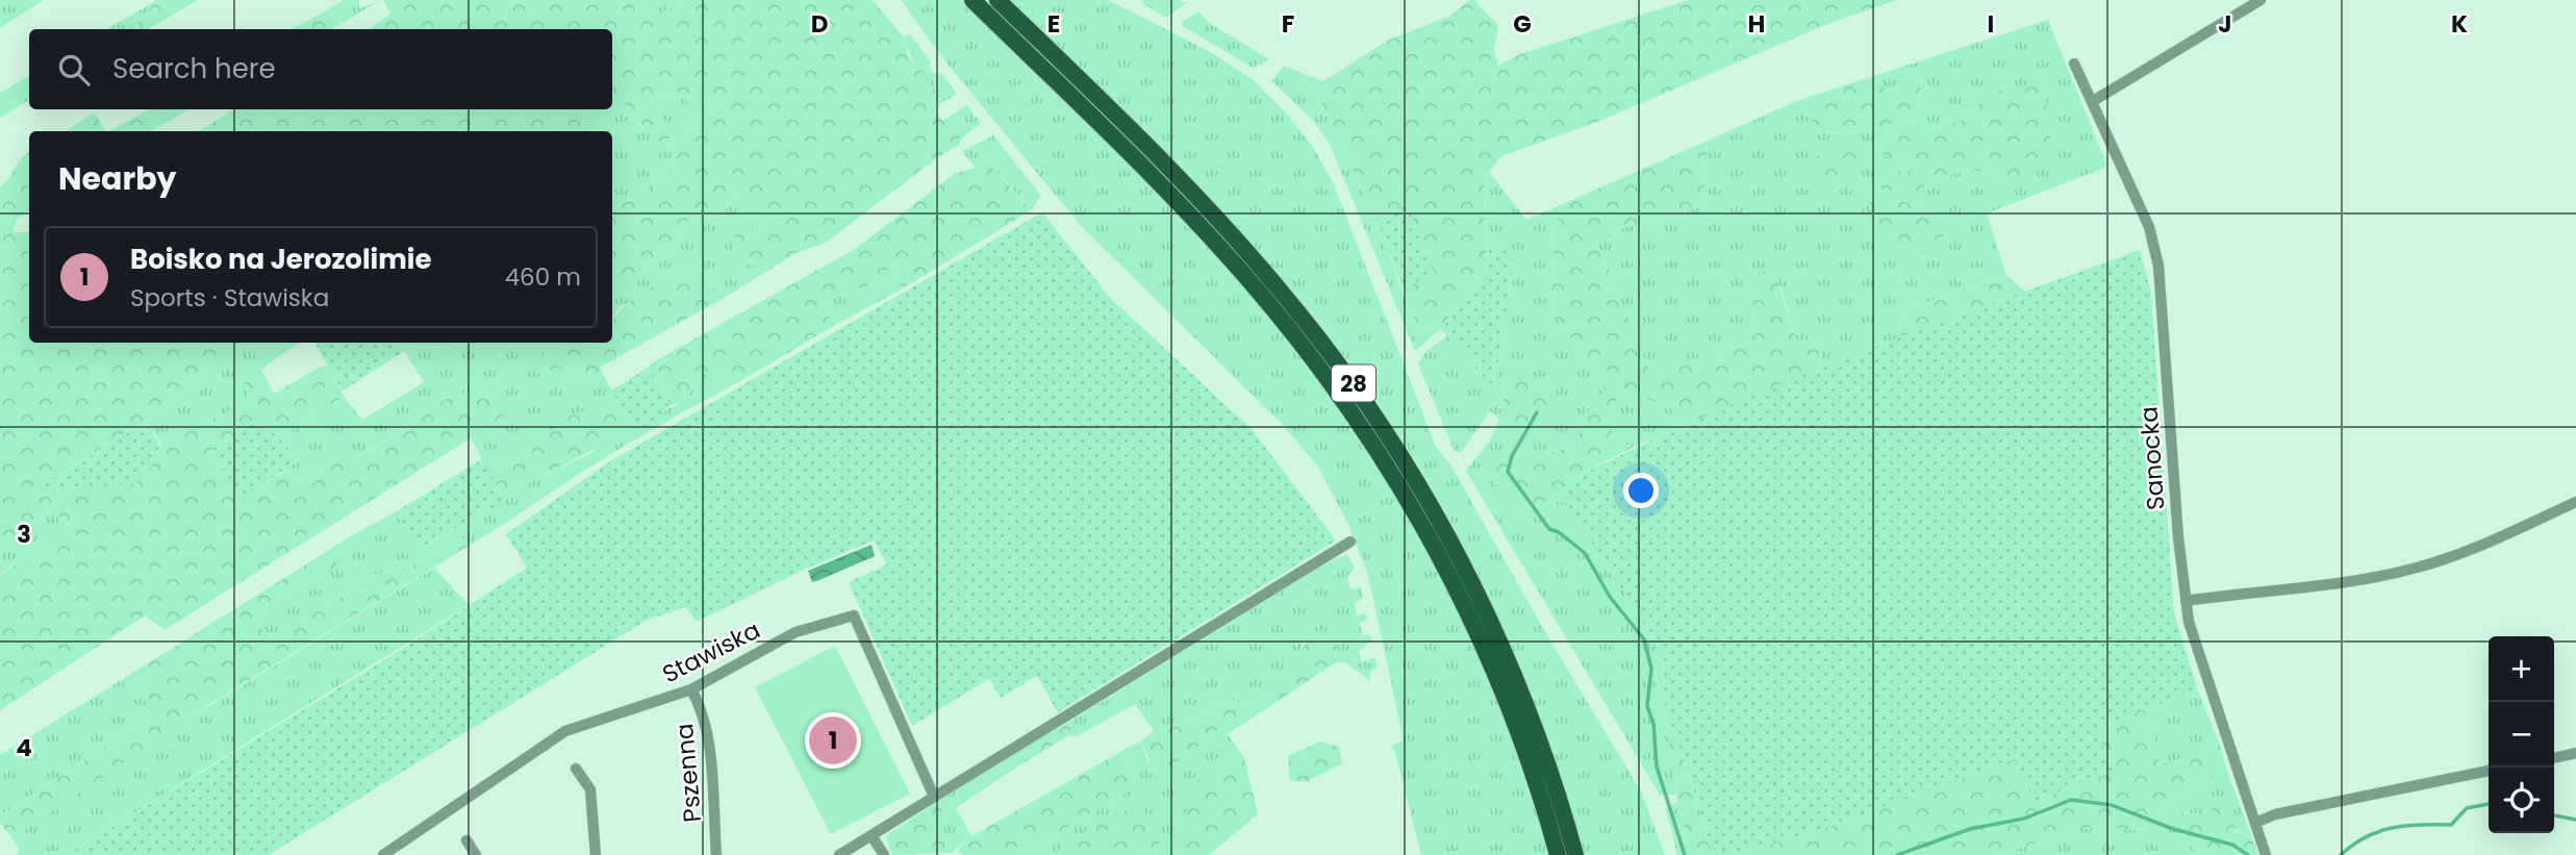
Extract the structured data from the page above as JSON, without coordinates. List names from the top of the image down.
{
  "streets": {
    "main road": ["28"],
    "street": ["Sanocka", "Stawiska", "Pszenna"]
  },
  "crossings": [
    ["Stawiska", "Pszenna"]
  ],
  "page": {
    "search": "Search here",
    "heading": "Nearby",
    "list": [
      {
        "mark": "1",
        "name": "Boisko na Jerozolimie",
        "note": "Sports · Stawiska",
        "value": "460 m"
      }
    ],
    "map_buttons": ["+", "−"],
    "pins": "1"
  },
  "grid": {
    "columns": [
      "D",
      "E",
      "F",
      "G",
      "H",
      "I",
      "J",
      "K"
    ],
    "rows": ["3", "4"]
  }
}
